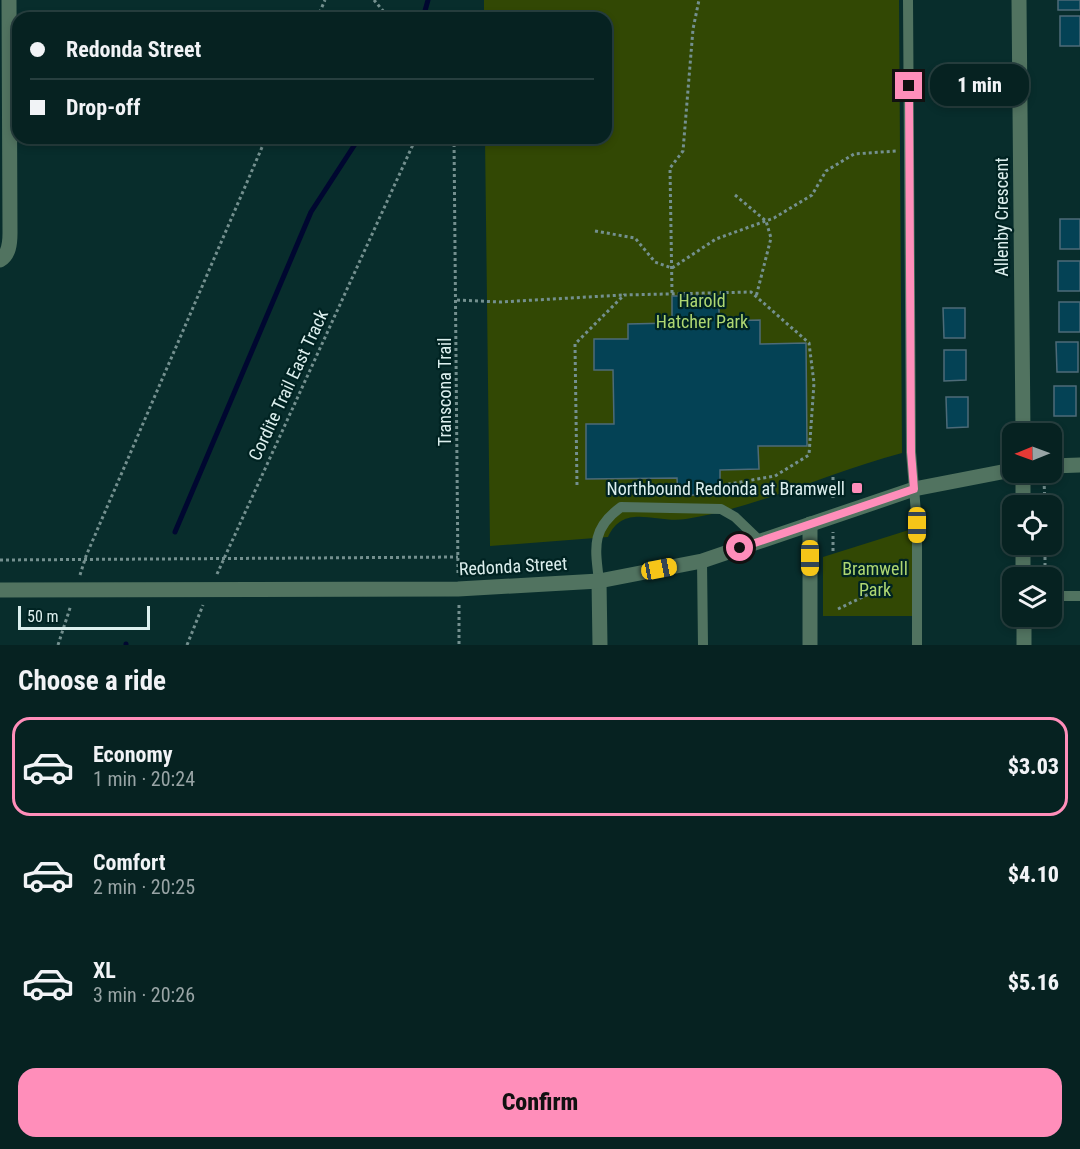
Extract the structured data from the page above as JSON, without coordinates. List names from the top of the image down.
{
  "streets": {
    "street": ["Allenby Crescent", "Redonda Street"],
    "path": ["Cordite Trail East Track", "Transcona Trail"]
  },
  "crossings": [
    ["Cordite Trail East Track", "Redonda Street"],
    ["Transcona Trail", "Redonda Street"]
  ],
  "parks": ["Harold Hatcher Park", "Bramwell Park"],
  "places": {
    "transit": ["Northbound Redonda at Bramwell"]
  },
  "scale_bar": "50 m",
  "north": "left",
  "page": {
    "banner": ["Redonda Street", "Drop-off"],
    "bubble": "1 min",
    "scale": "50 m",
    "heading": "Choose a ride",
    "list": [
      {
        "name": "Economy",
        "note": "1 min · 20:24",
        "value": "$3.03"
      },
      {
        "name": "Comfort",
        "note": "2 min · 20:25",
        "value": "$4.10"
      },
      {
        "name": "XL",
        "note": "3 min · 20:26",
        "value": "$5.16"
      }
    ],
    "buttons": "Confirm"
  }
}
